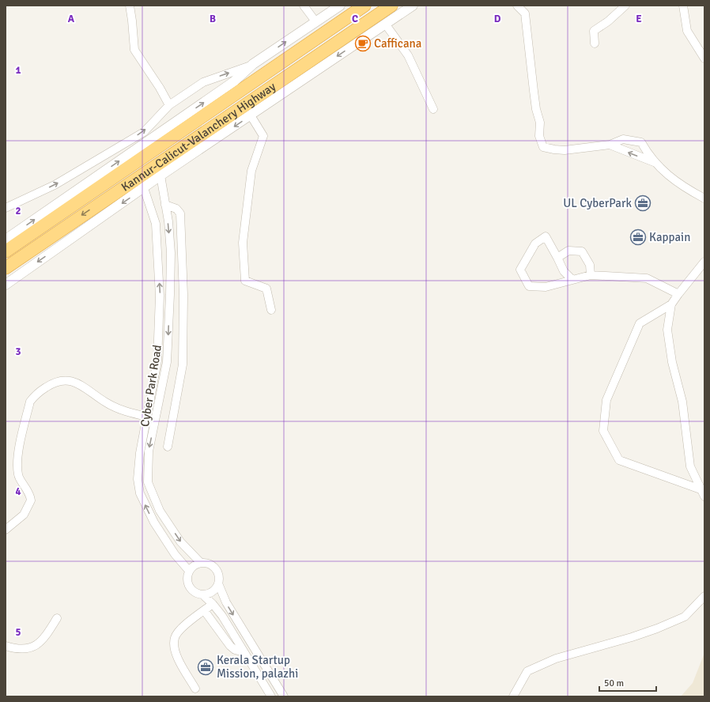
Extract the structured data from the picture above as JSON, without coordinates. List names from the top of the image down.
{
  "streets": {
    "highway": ["Kannur-Calicut-Valanchery Highway"],
    "street": ["Cyber Park Road"]
  },
  "places": {
    "cafe": ["Cafficana"],
    "office": ["UL CyberPark", "Kappain", "Kerala Startup Mission, palazhi"]
  },
  "scale_bar": "50 m",
  "grid": {
    "columns": [
      "A",
      "B",
      "C",
      "D",
      "E"
    ],
    "rows": [
      "1",
      "2",
      "3",
      "4",
      "5"
    ]
  }
}
